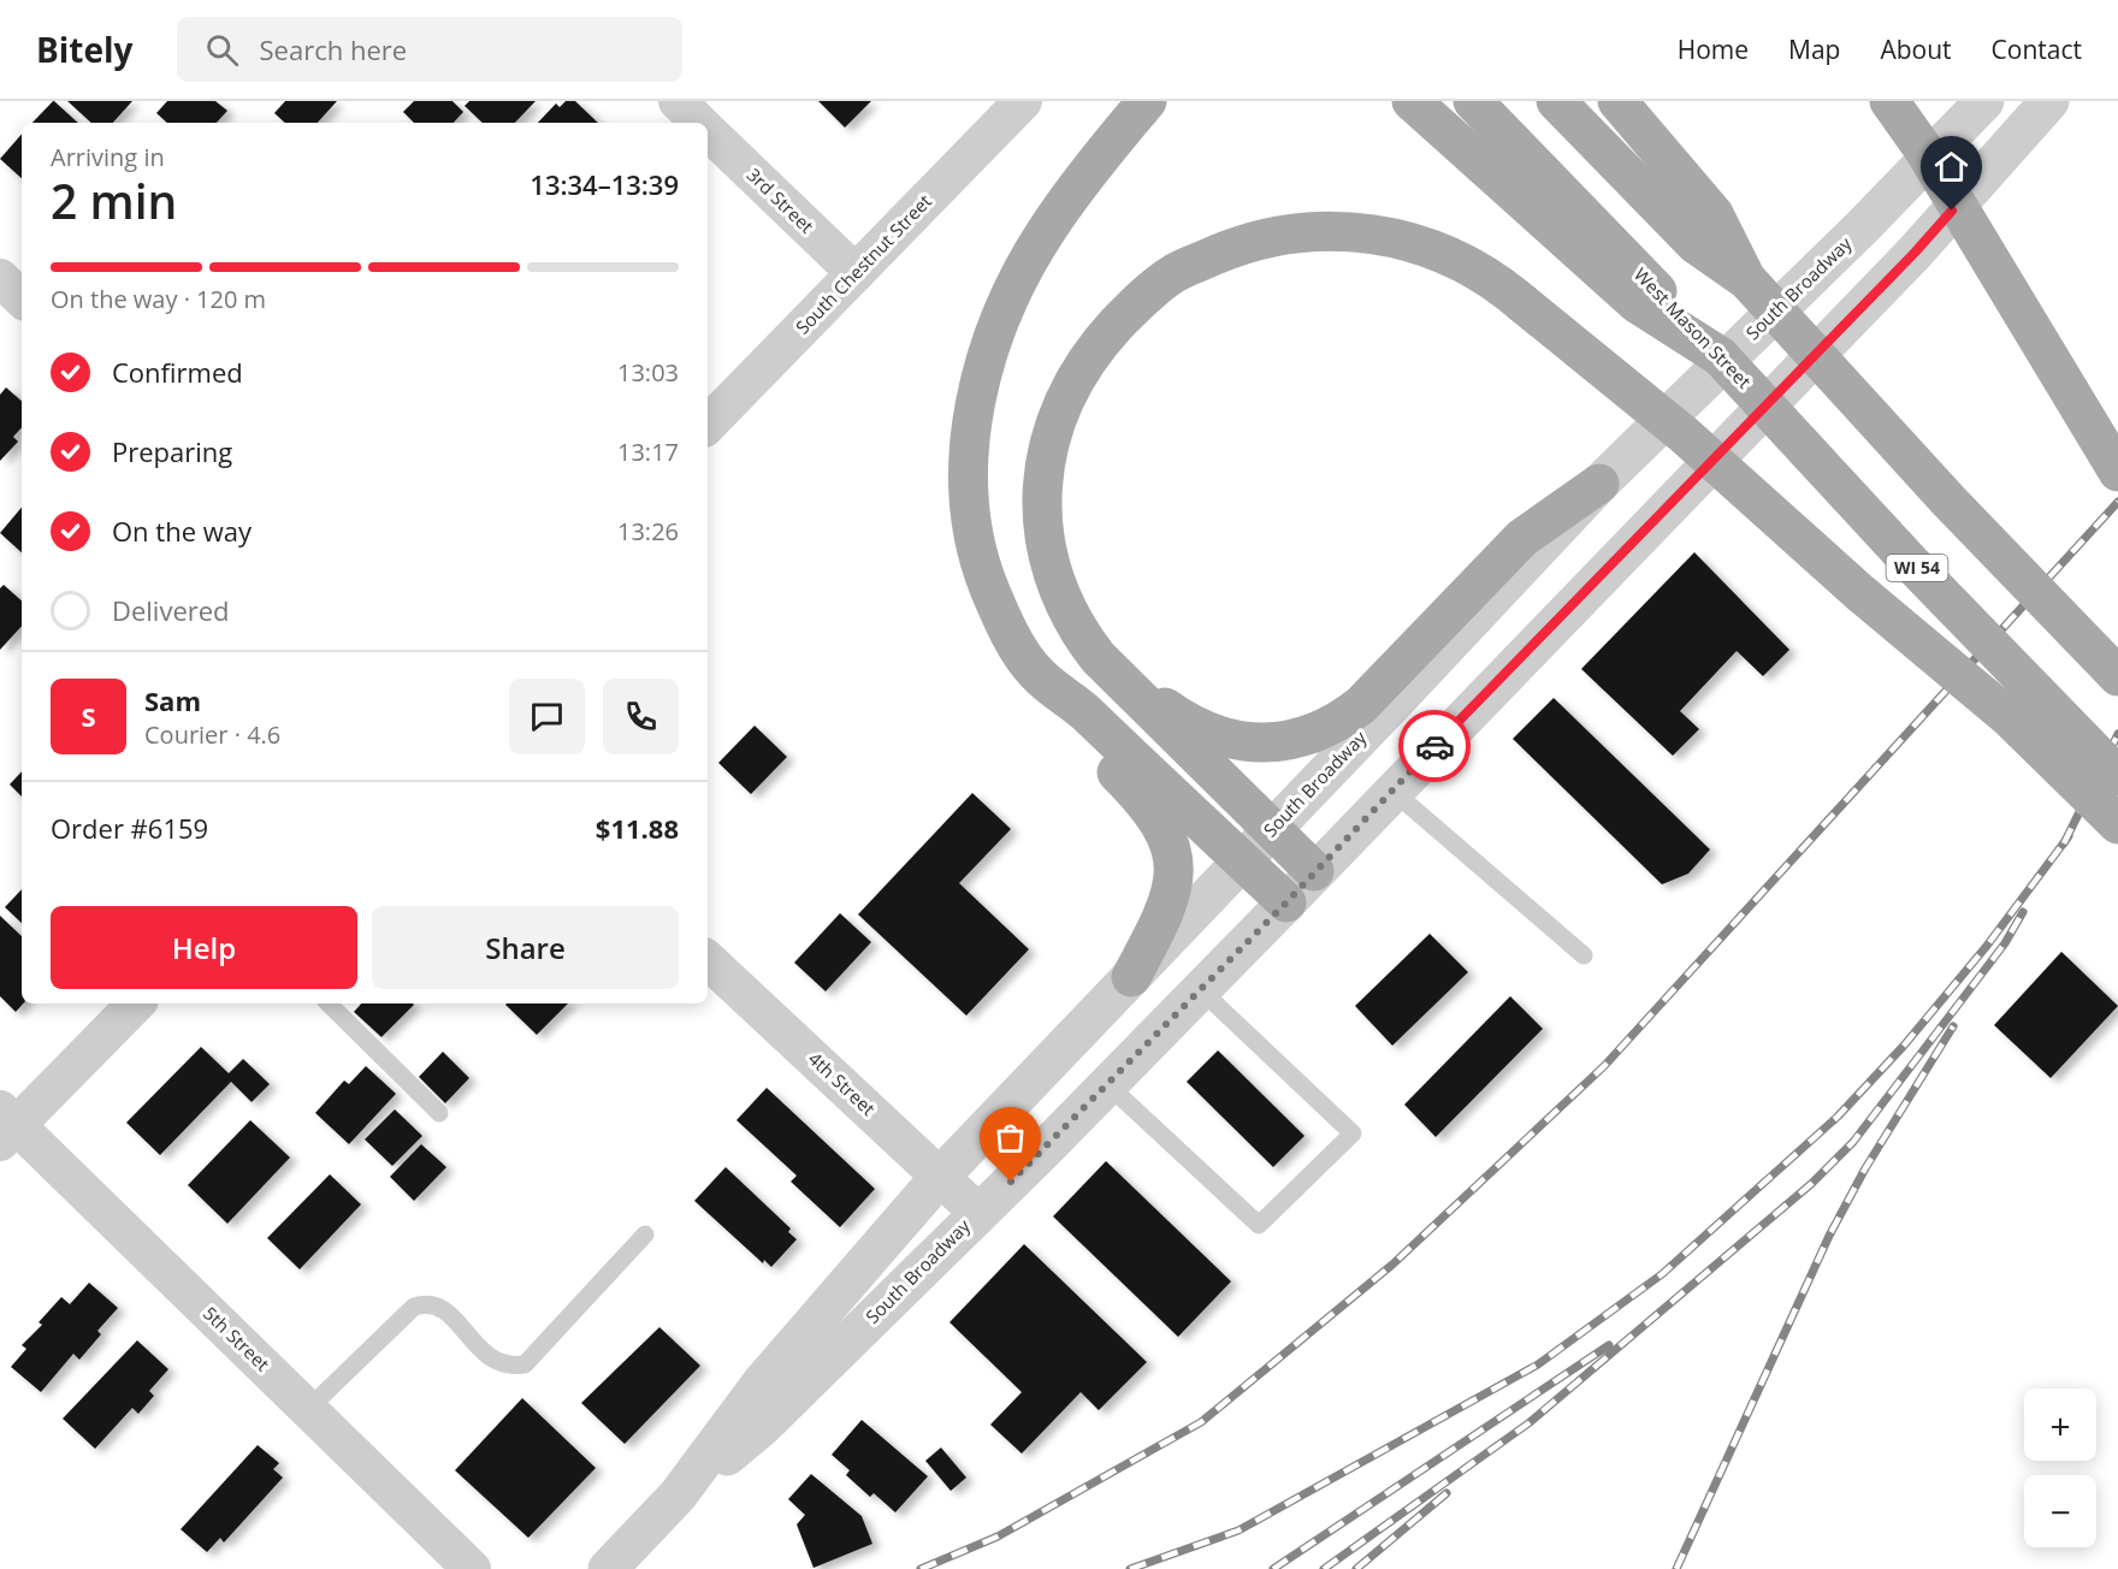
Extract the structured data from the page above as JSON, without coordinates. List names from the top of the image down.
{
  "streets": {
    "main road": ["West Mason Street", "WI 54"],
    "street": [
      "3rd Street",
      "South Chestnut Street",
      "South Broadway",
      "4th Street",
      "5th Street"
    ]
  },
  "crossings": [
    ["3rd Street", "South Chestnut Street"],
    ["South Broadway", "4th Street"]
  ],
  "page": {
    "header": "Bitely",
    "search": "Search here",
    "nav": [
      "Home",
      "Map",
      "About",
      "Contact"
    ],
    "heading": ["2 min", "Arriving in", "13:34–13:39"],
    "panel": [
      "Sam",
      "Courier · 4.6",
      "Order #6159",
      "$11.88"
    ],
    "bar": "On the way · 120 m",
    "list": [
      ["Confirmed", "13:03"],
      ["Preparing", "13:17"],
      ["On the way", "13:26"],
      "Delivered"
    ],
    "round": "S",
    "buttons": ["Help", "Share"],
    "map_buttons": ["+", "−"]
  }
}
